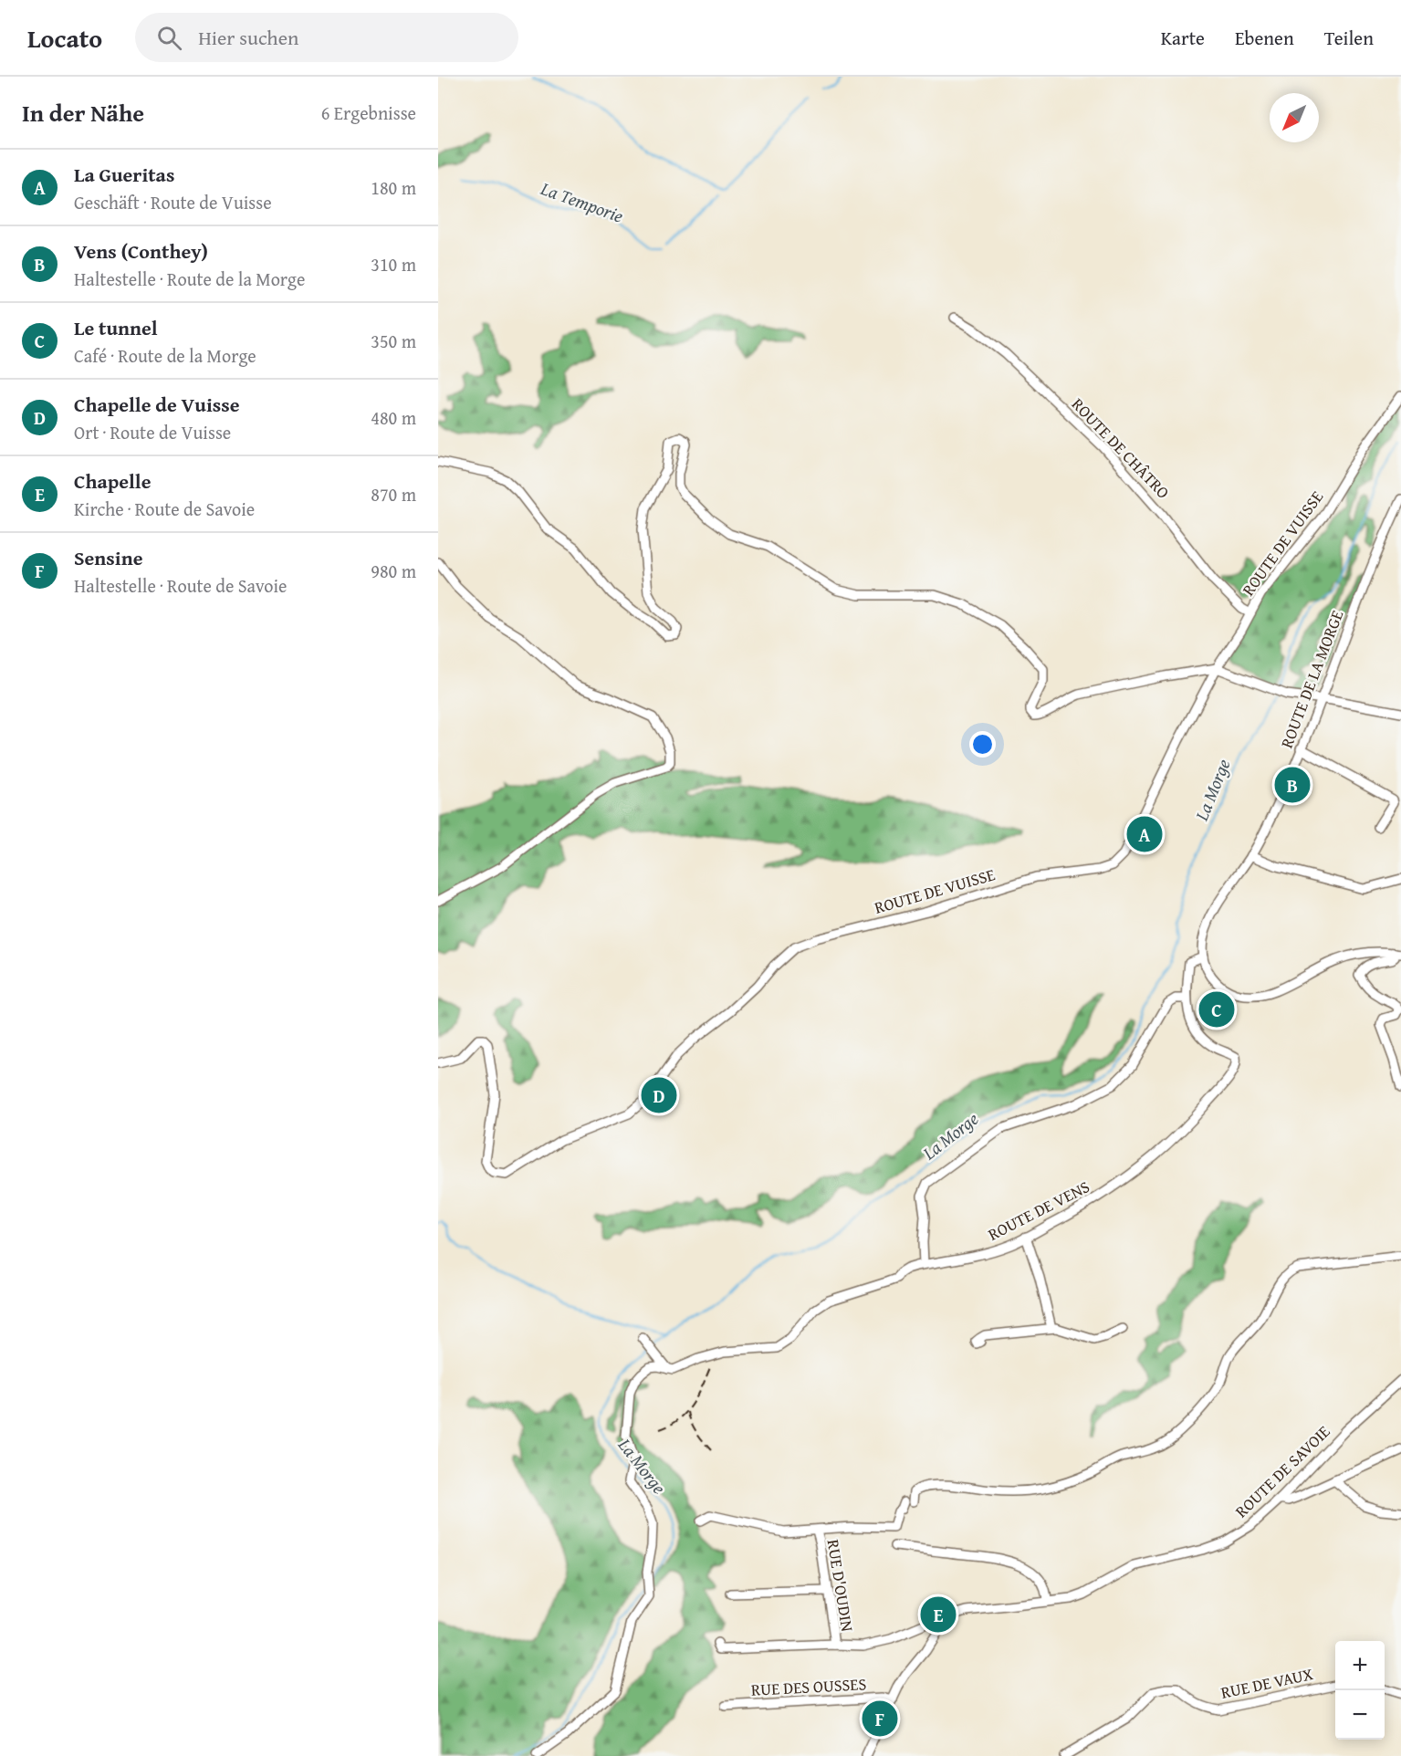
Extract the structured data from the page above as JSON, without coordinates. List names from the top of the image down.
{
  "streets": {
    "street": [
      "ROUTE DE CHÂTRO",
      "ROUTE DE VUISSE",
      "ROUTE DE LA MORGE",
      "ROUTE DE VENS",
      "ROUTE DE SAVOIE",
      "RUE D'OUDIN",
      "RUE DE VAUX",
      "RUE DES OUSSES"
    ]
  },
  "crossings": [
    ["ROUTE DE CHÂTRO", "ROUTE DE VUISSE"],
    ["ROUTE DE SAVOIE", "RUE DES OUSSES"]
  ],
  "water": ["La Temporie", "La Morge"],
  "north": "bottom left",
  "page": {
    "header": "Locato",
    "search": "Hier suchen",
    "nav": ["Karte", "Ebenen", "Teilen"],
    "heading": ["In der Nähe", "6 Ergebnisse"],
    "list": [
      {
        "mark": "A",
        "name": "La Gueritas",
        "note": "Geschäft · Route de Vuisse",
        "value": "180 m"
      },
      {
        "mark": "B",
        "name": "Vens (Conthey)",
        "note": "Haltestelle · Route de la Morge",
        "value": "310 m"
      },
      {
        "mark": "C",
        "name": "Le tunnel",
        "note": "Café · Route de la Morge",
        "value": "350 m"
      },
      {
        "mark": "D",
        "name": "Chapelle de Vuisse",
        "note": "Ort · Route de Vuisse",
        "value": "480 m"
      },
      {
        "mark": "E",
        "name": "Chapelle",
        "note": "Kirche · Route de Savoie",
        "value": "870 m"
      },
      {
        "mark": "F",
        "name": "Sensine",
        "note": "Haltestelle · Route de Savoie",
        "value": "980 m"
      }
    ],
    "pins": [
      "B",
      "A",
      "C",
      "D",
      "E",
      "F"
    ],
    "map_buttons": ["+", "−"]
  }
}
